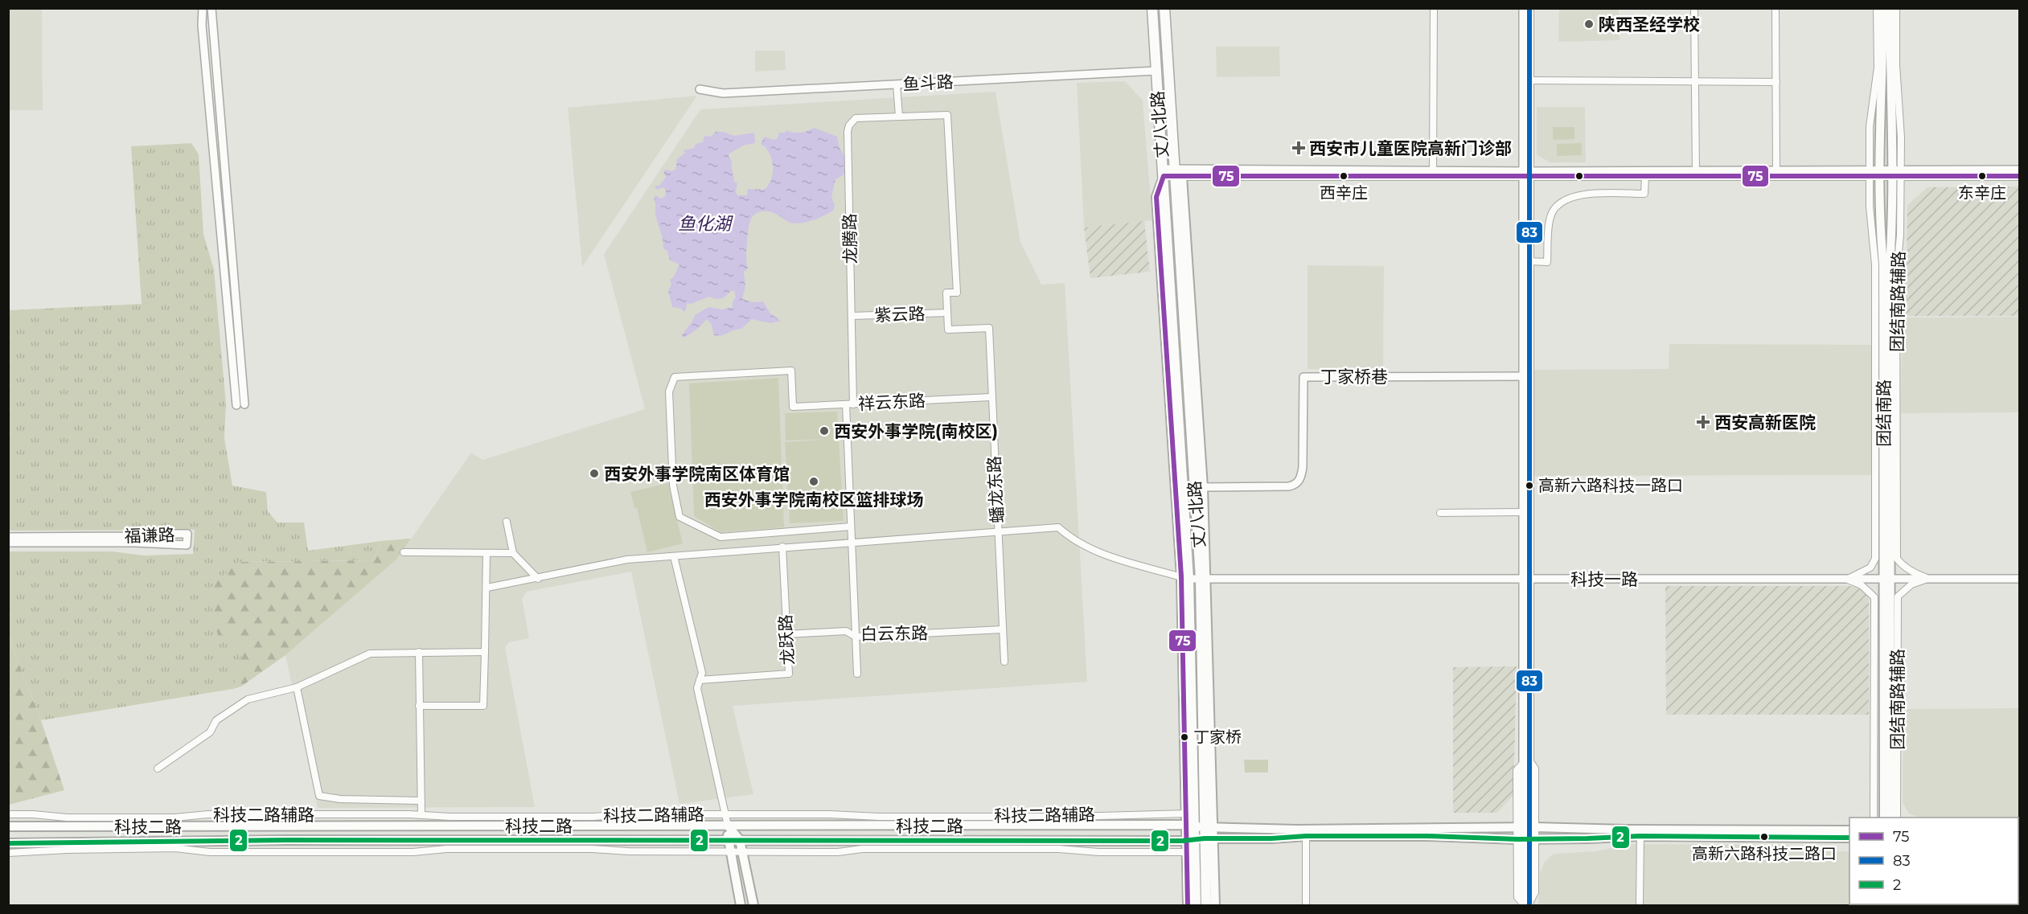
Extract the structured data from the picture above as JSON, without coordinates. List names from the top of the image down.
{
  "streets": {
    "main road": ["丈八北路", "团结南路", "科技二路"],
    "street": [
      "鱼斗路",
      "龙腾路",
      "团结南路辅路",
      "紫云路",
      "丁家桥巷",
      "祥云东路",
      "蟠龙东路",
      "福谦路",
      "科技一路",
      "白云东路",
      "龙跃路",
      "科技二路辅路"
    ]
  },
  "crossings": [
    ["鱼斗路", "丈八北路"],
    ["丈八北路", "丁家桥巷"],
    ["丈八北路", "科技一路"],
    ["丈八北路", "科技二路辅路"],
    ["丈八北路", "科技二路"],
    ["龙腾路", "紫云路"],
    ["龙腾路", "祥云东路"],
    ["龙腾路", "白云东路"],
    ["团结南路辅路", "团结南路"],
    ["团结南路辅路", "科技一路"],
    ["紫云路", "蟠龙东路"],
    ["祥云东路", "蟠龙东路"],
    ["团结南路", "科技一路"],
    ["蟠龙东路", "白云东路"],
    ["白云东路", "龙跃路"],
    ["科技二路辅路", "科技二路"]
  ],
  "water": ["鱼化湖"],
  "places": {
    "other": [
      "陕西圣经学校",
      "西辛庄",
      "东辛庄",
      "西安外事学院(南校区)",
      "西安外事学院南区体育馆",
      "西安外事学院南校区篮排球场",
      "高新六路科技一路口",
      "丁家桥",
      "高新六路科技二路口"
    ],
    "health": ["西安市儿童医院高新门诊部", "西安高新医院"]
  },
  "lines": ["transit line 83", "transit line 75", "transit line 2"],
  "legend": ["75", "83", "2"]
}
